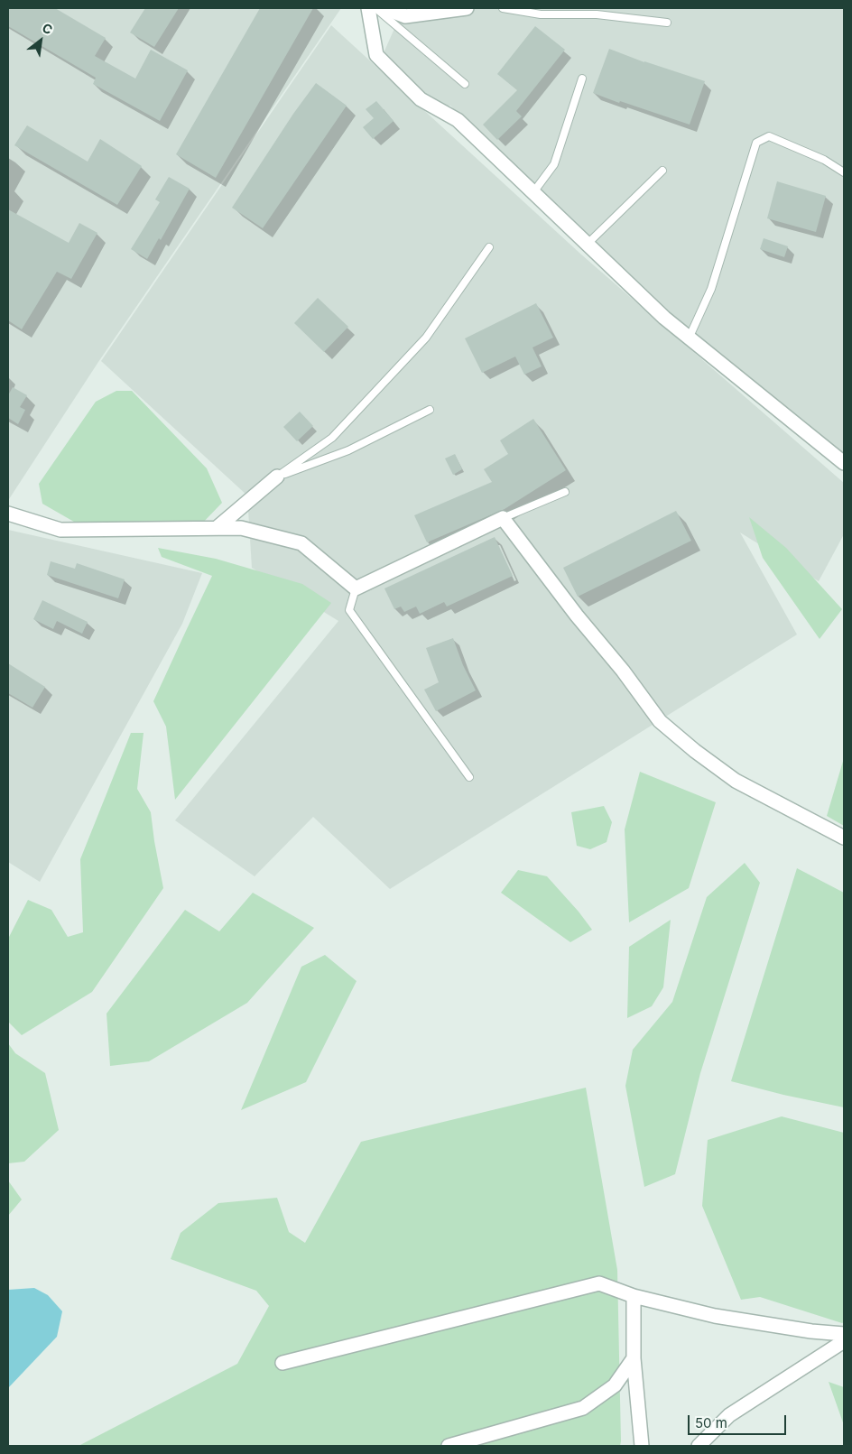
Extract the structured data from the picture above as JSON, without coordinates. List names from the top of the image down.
{
  "scale_bar": "50 m",
  "north": "top right"
}
